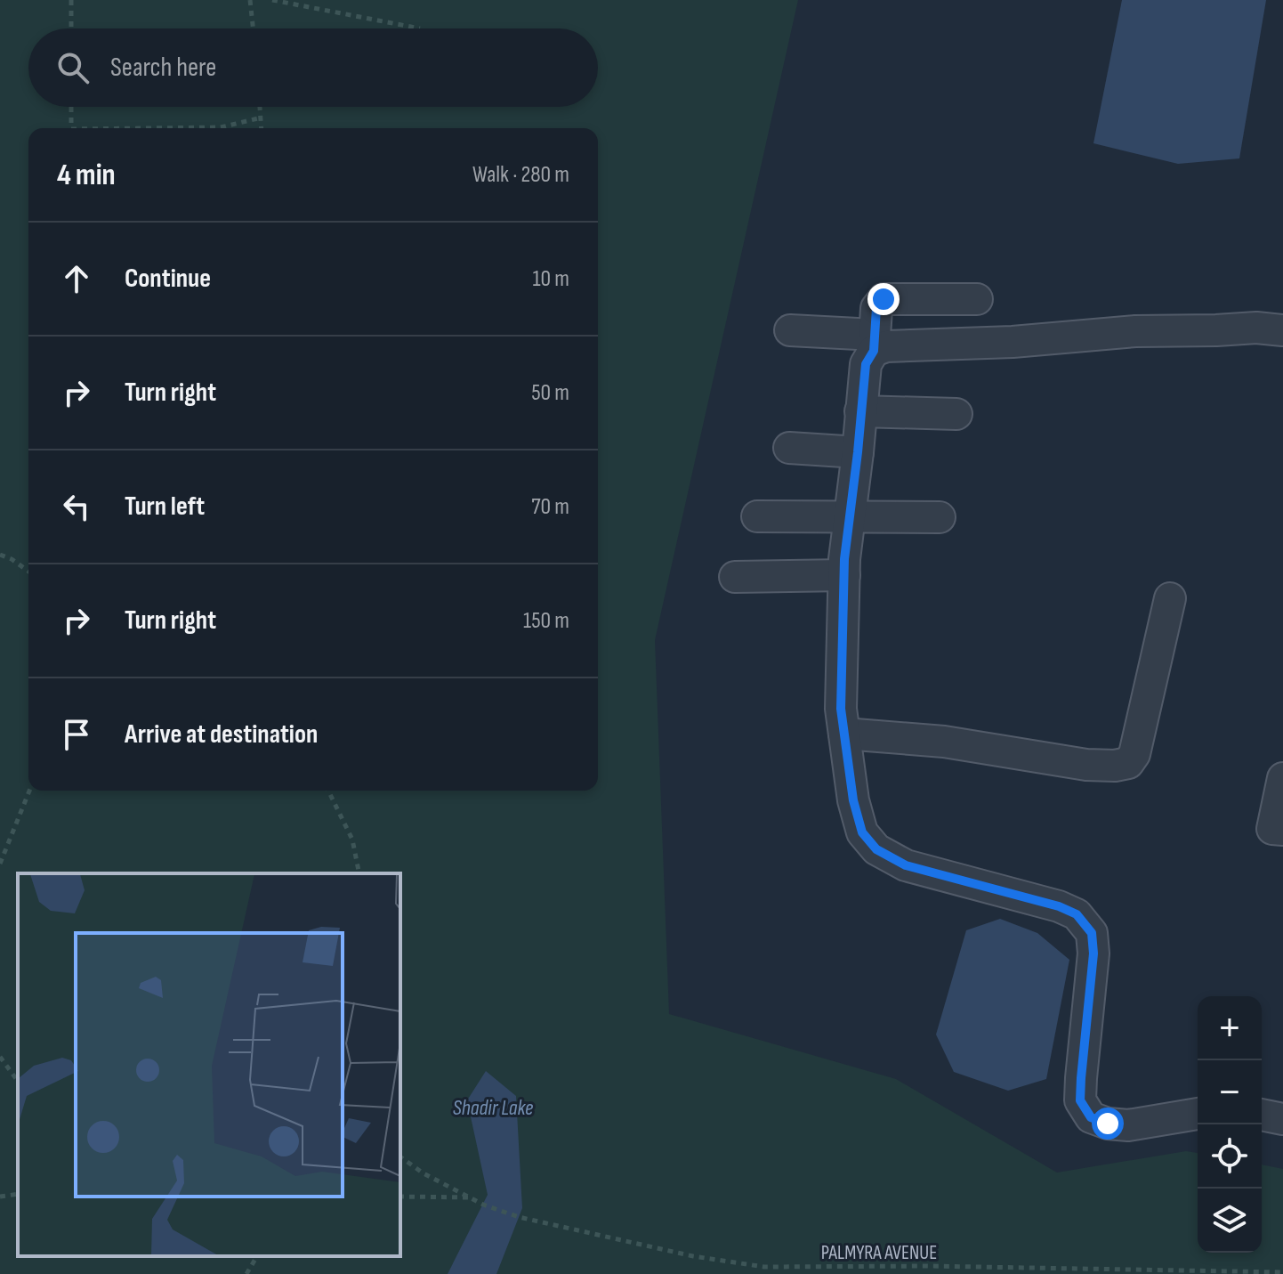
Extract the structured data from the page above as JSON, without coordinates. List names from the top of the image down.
{
  "streets": {
    "path": ["PALMYRA AVENUE"]
  },
  "water": ["Shadir Lake"],
  "page": {
    "search": "Search here",
    "heading": ["4 min", "Walk · 280 m"],
    "list": [
      ["Continue", "10 m"],
      ["Turn right", "50 m"],
      ["Turn left", "70 m"],
      ["Turn right", "150 m"],
      "Arrive at destination"
    ],
    "map_buttons": ["+", "−"]
  }
}
